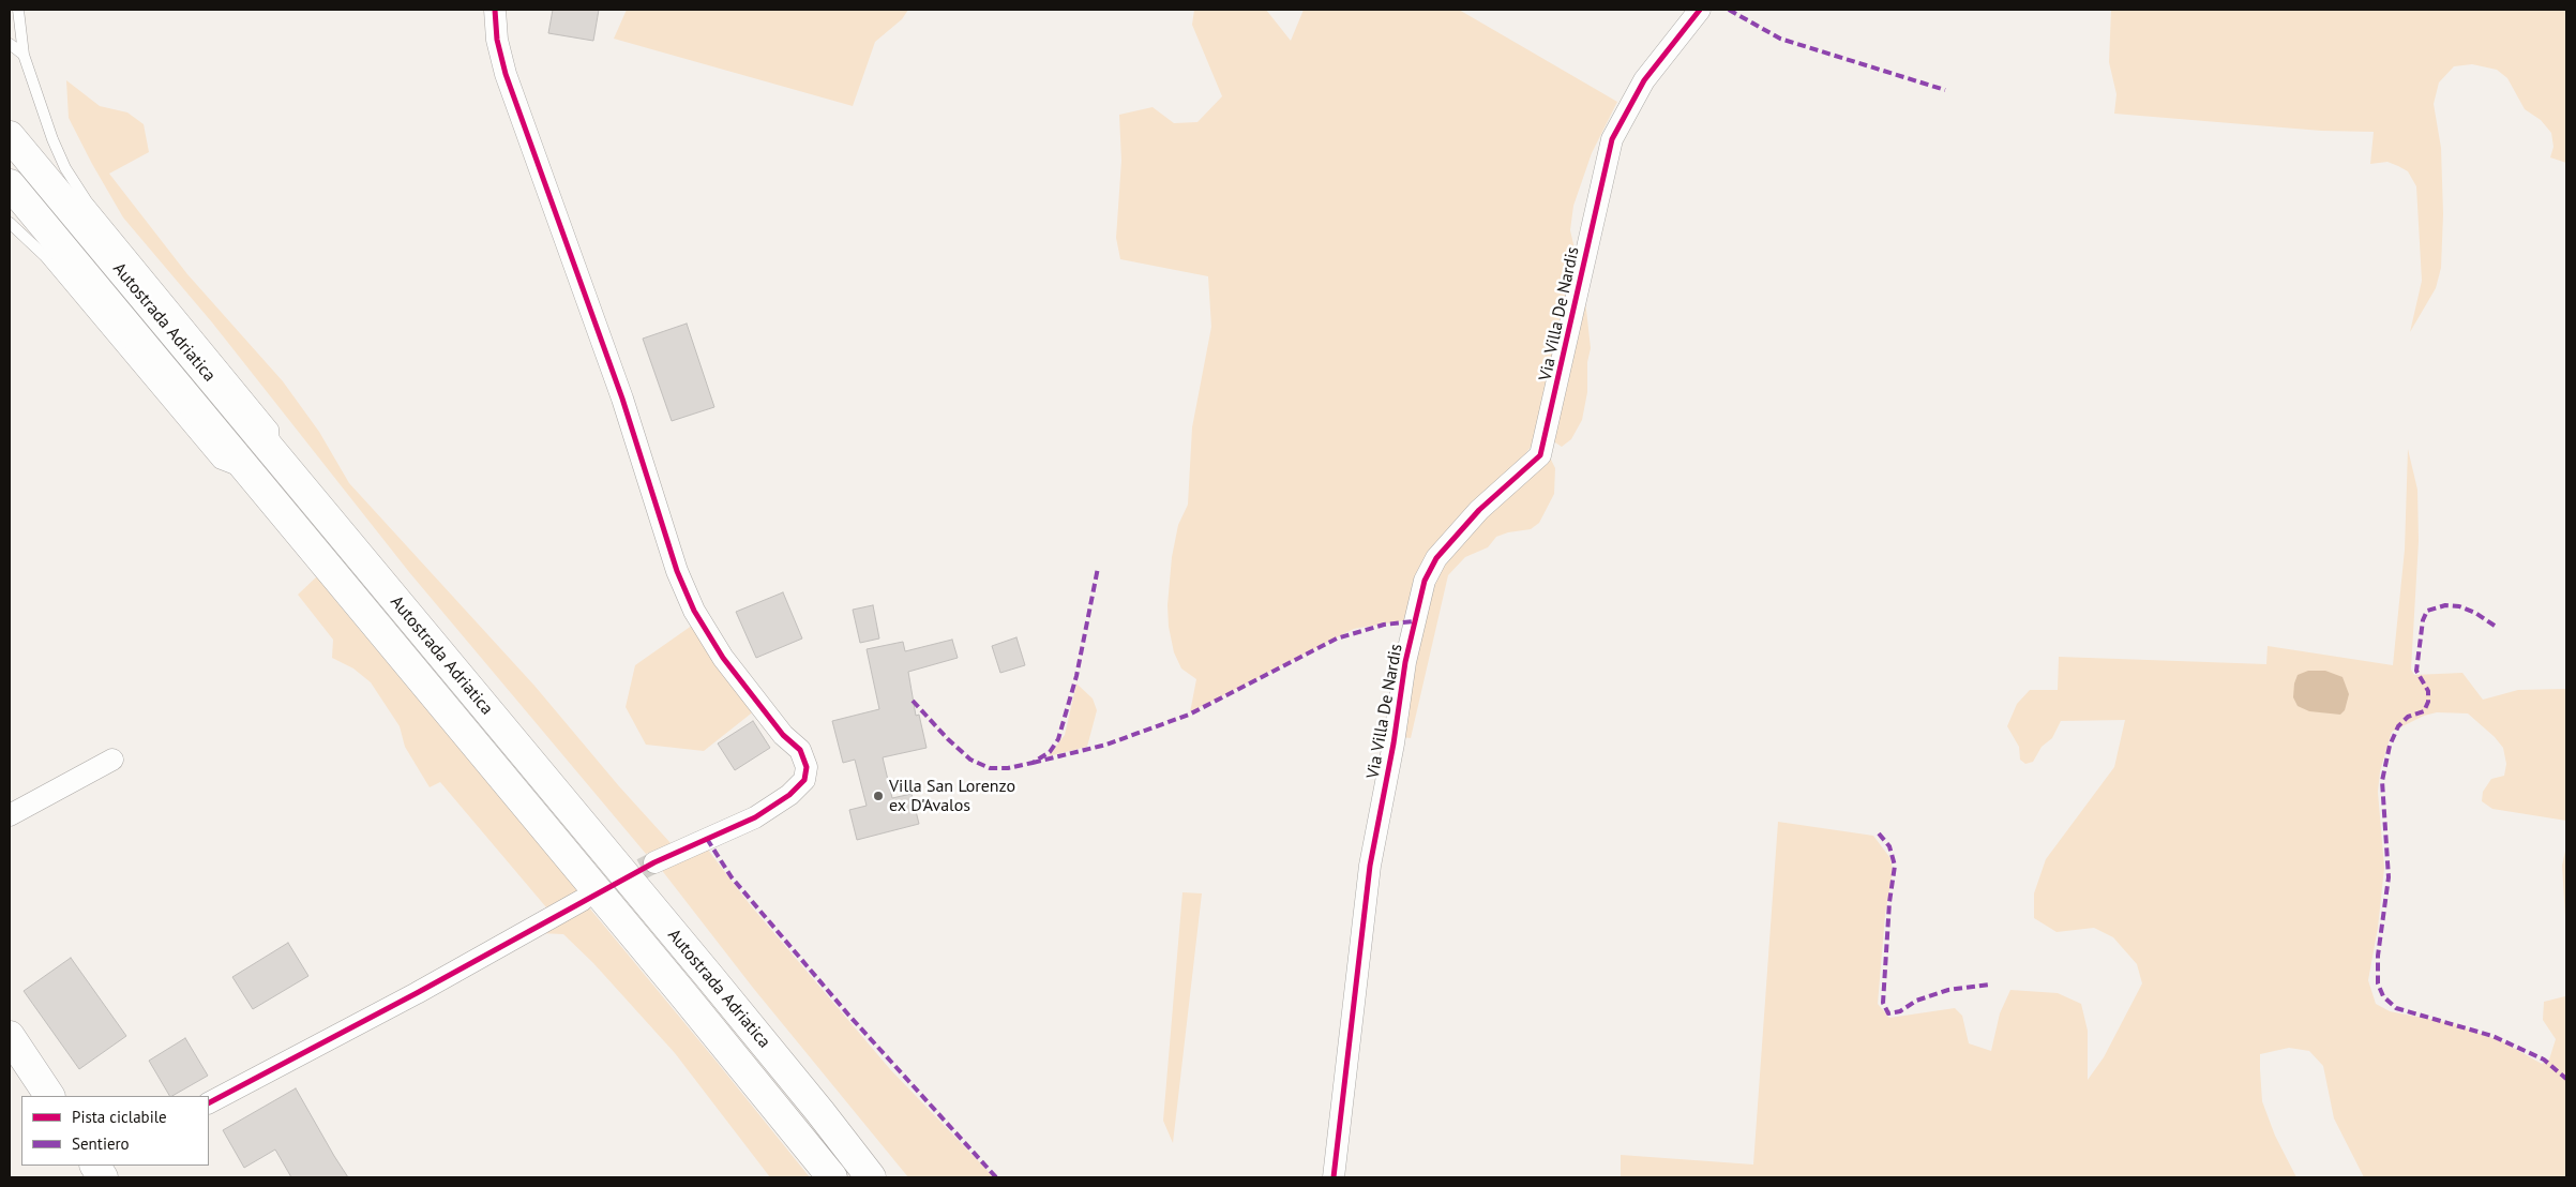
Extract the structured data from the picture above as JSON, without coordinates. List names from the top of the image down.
{
  "streets": {
    "main road": ["Autostrada Adriatica"],
    "street": ["Via Villa De Nardis"]
  },
  "places": ["Villa San Lorenzo ex D'Avalos"],
  "legend": ["Pista ciclabile", "Sentiero"]
}
